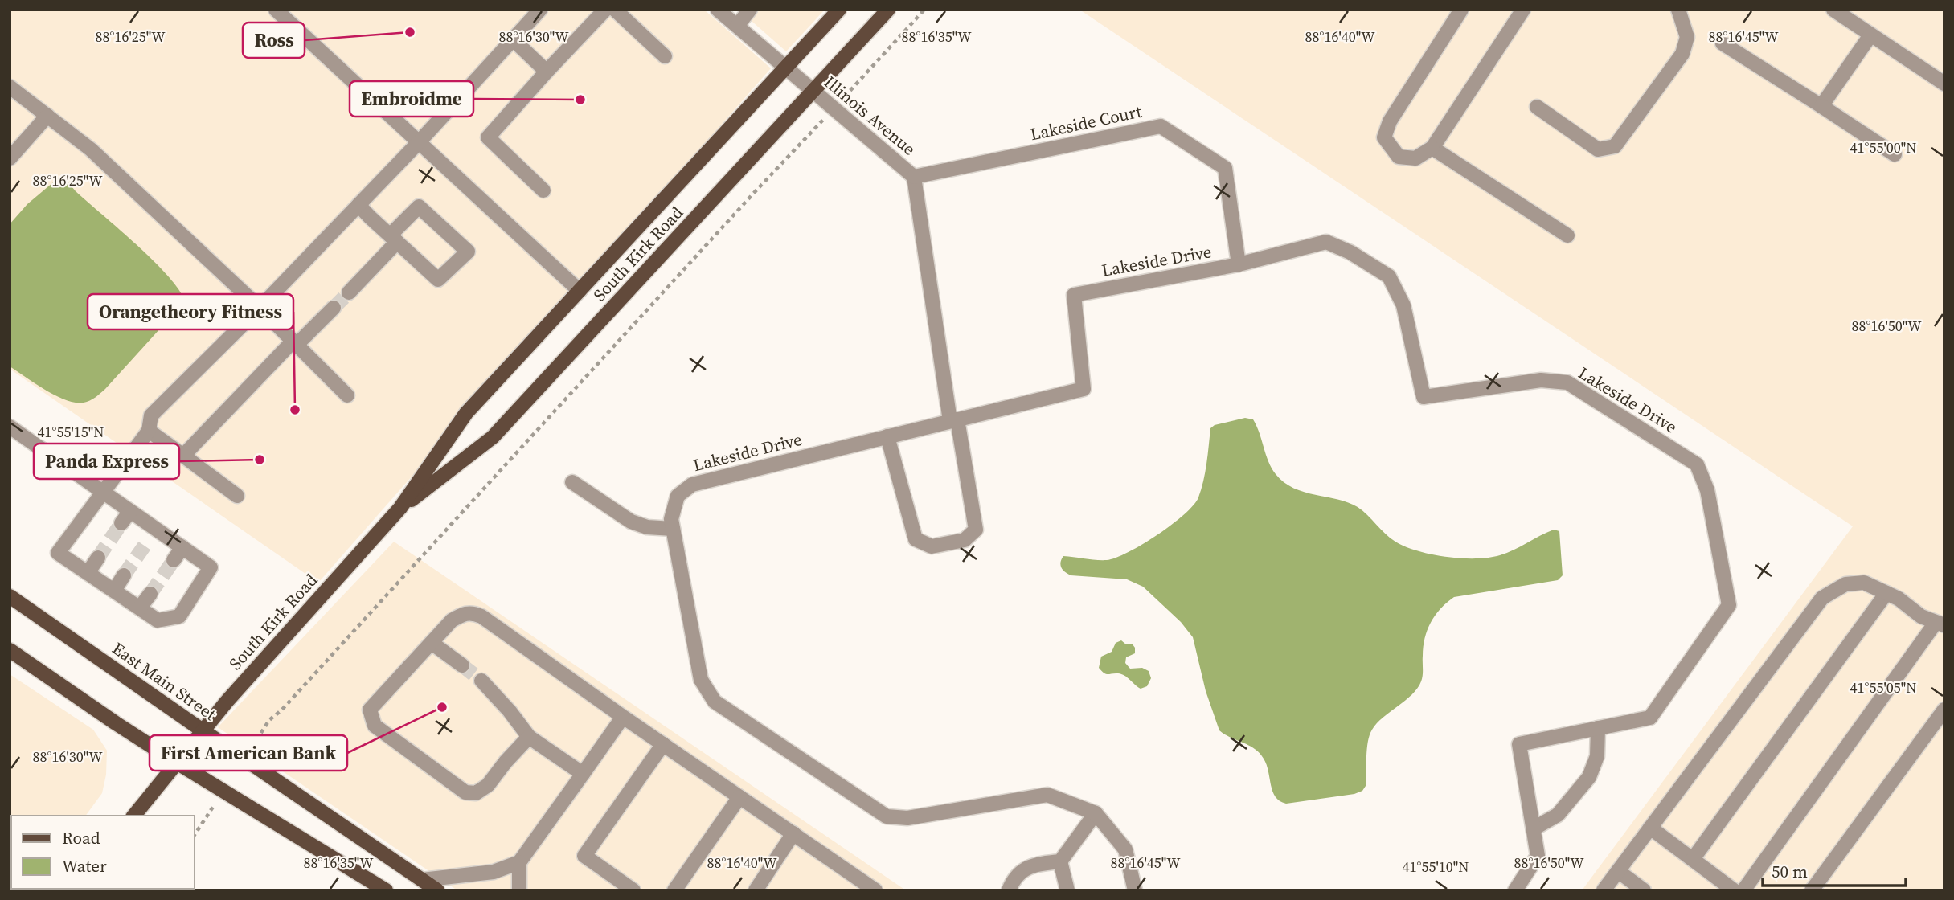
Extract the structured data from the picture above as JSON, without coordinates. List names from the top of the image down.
{
  "streets": {
    "main road": ["South Kirk Road", "East Main Street"],
    "street": ["Illinois Avenue", "Lakeside Court", "Lakeside Drive"]
  },
  "crossings": [
    ["Illinois Avenue", "Lakeside Court"],
    ["Illinois Avenue", "South Kirk Road"],
    ["Illinois Avenue", "Lakeside Drive"],
    ["Lakeside Court", "Lakeside Drive"],
    ["South Kirk Road", "East Main Street"]
  ],
  "places": [
    "Ross",
    "Embroidme",
    "Orangetheory Fitness",
    "Panda Express",
    "First American Bank"
  ],
  "legend": ["Road", "Water"],
  "scale_bar": "50 m",
  "coordinates": [
    "88°16'25\"W",
    "88°16'30\"W",
    "88°16'35\"W",
    "88°16'40\"W",
    "88°16'45\"W",
    "41°55'00\"N",
    "88°16'50\"W",
    "41°55'15\"N",
    "41°55'05\"N",
    "41°55'10\"N"
  ]
}
